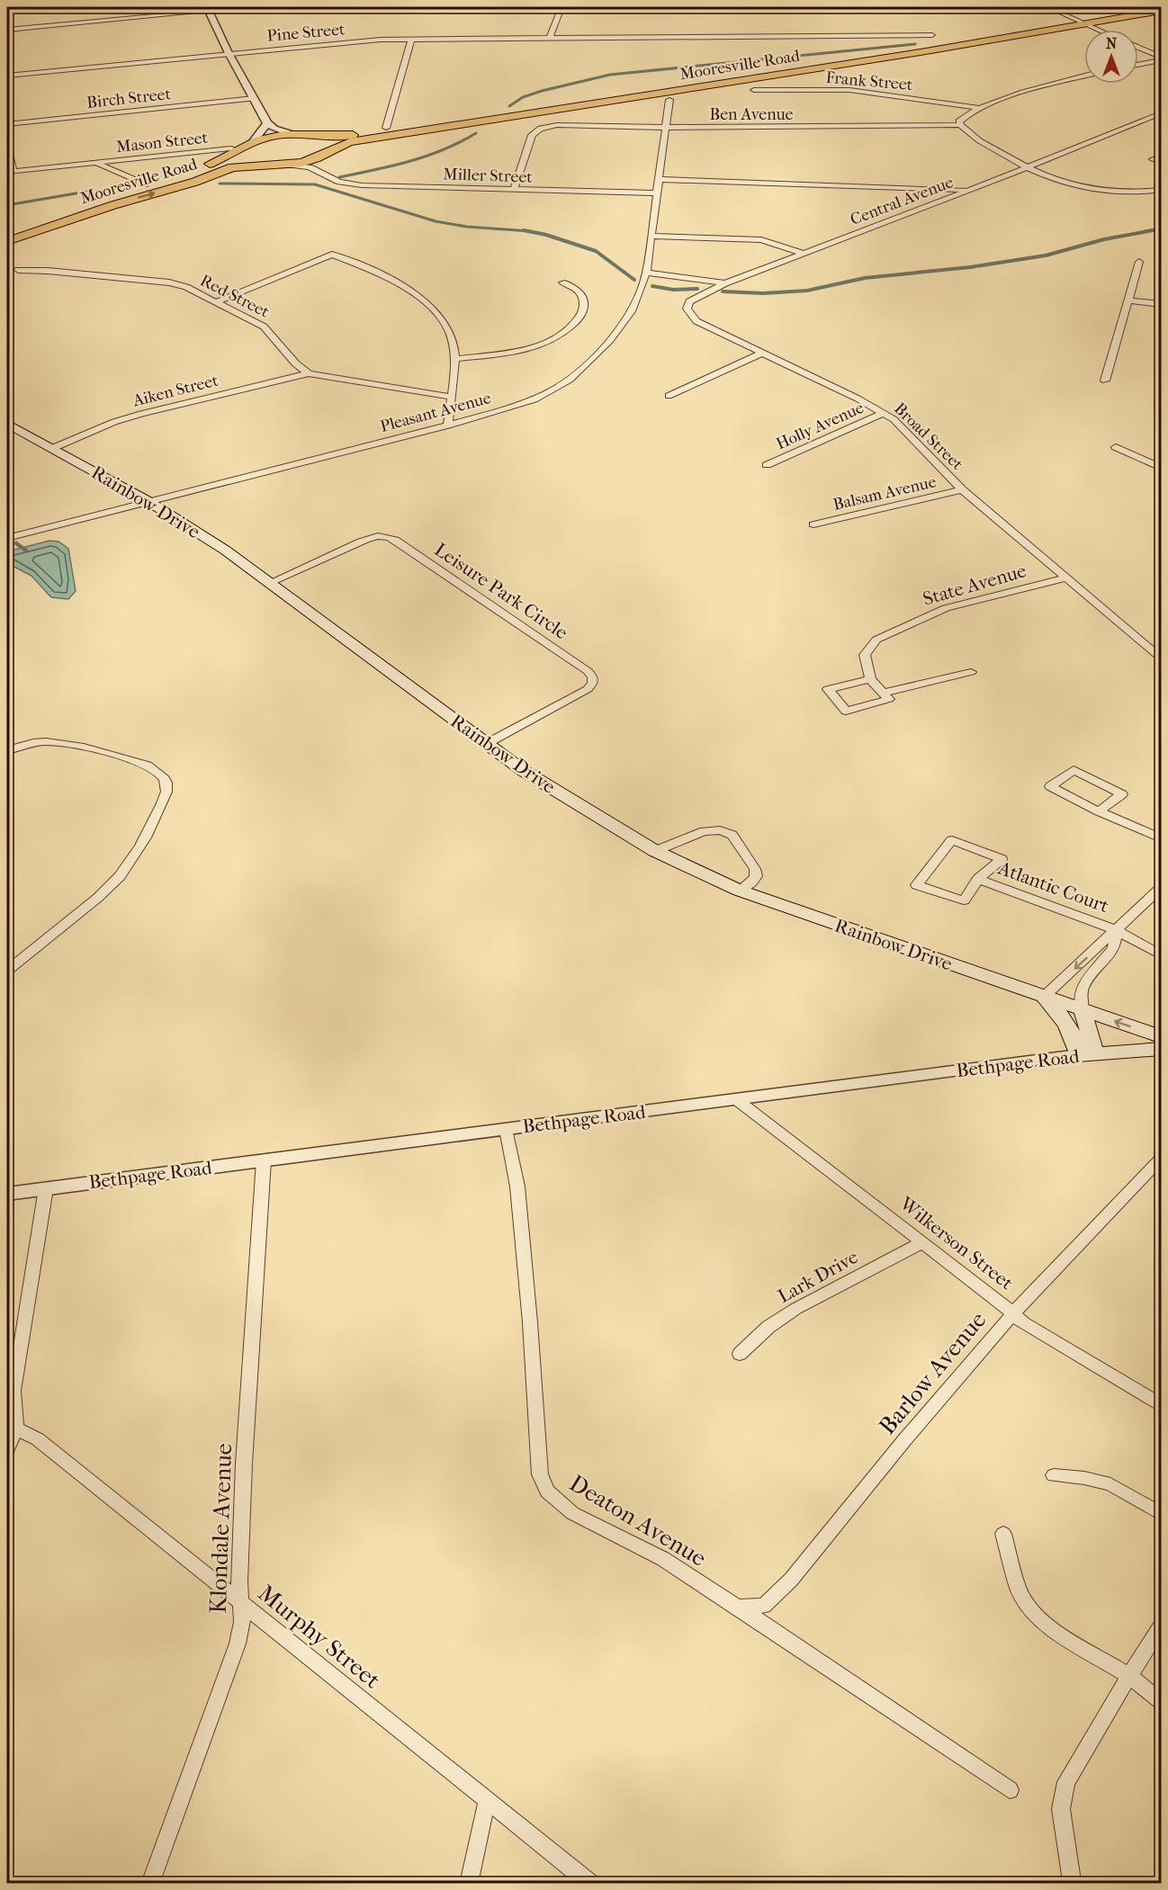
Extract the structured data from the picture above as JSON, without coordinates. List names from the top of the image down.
{
  "streets": {
    "main road": ["Mooresville Road", "Rainbow Drive", "Bethpage Road"],
    "street": [
      "Pine Street",
      "Frank Street",
      "Birch Street",
      "Ben Avenue",
      "Mason Street",
      "Miller Street",
      "Central Avenue",
      "Red Street",
      "Aiken Street",
      "Pleasant Avenue",
      "Holly Avenue",
      "Broad Street",
      "Balsam Avenue",
      "State Avenue",
      "Leisure Park Circle",
      "Atlantic Court",
      "Wilkerson Street",
      "Lark Drive",
      "Barlow Avenue",
      "Deaton Avenue",
      "Klondale Avenue",
      "Murphy Street"
    ]
  },
  "crossings": [
    ["Mooresville Road", "Mason Street"],
    ["Mooresville Road", "Miller Street"],
    ["Ben Avenue", "Miller Street"],
    ["Ben Avenue", "Pleasant Avenue"],
    ["Miller Street", "Pleasant Avenue"],
    ["Central Avenue", "Pleasant Avenue"],
    ["Central Avenue", "Broad Street"],
    ["Red Street", "Aiken Street"],
    ["Aiken Street", "Rainbow Drive"],
    ["Pleasant Avenue", "Rainbow Drive"],
    ["Holly Avenue", "Broad Street"],
    ["Broad Street", "Balsam Avenue"],
    ["Broad Street", "State Avenue"],
    ["Rainbow Drive", "Leisure Park Circle"],
    ["Rainbow Drive", "Bethpage Road"],
    ["Bethpage Road", "Wilkerson Street"],
    ["Bethpage Road", "Deaton Avenue"],
    ["Bethpage Road", "Klondale Avenue"],
    ["Wilkerson Street", "Lark Drive"],
    ["Wilkerson Street", "Barlow Avenue"],
    ["Barlow Avenue", "Deaton Avenue"],
    ["Klondale Avenue", "Murphy Street"]
  ],
  "north": "top"
}
